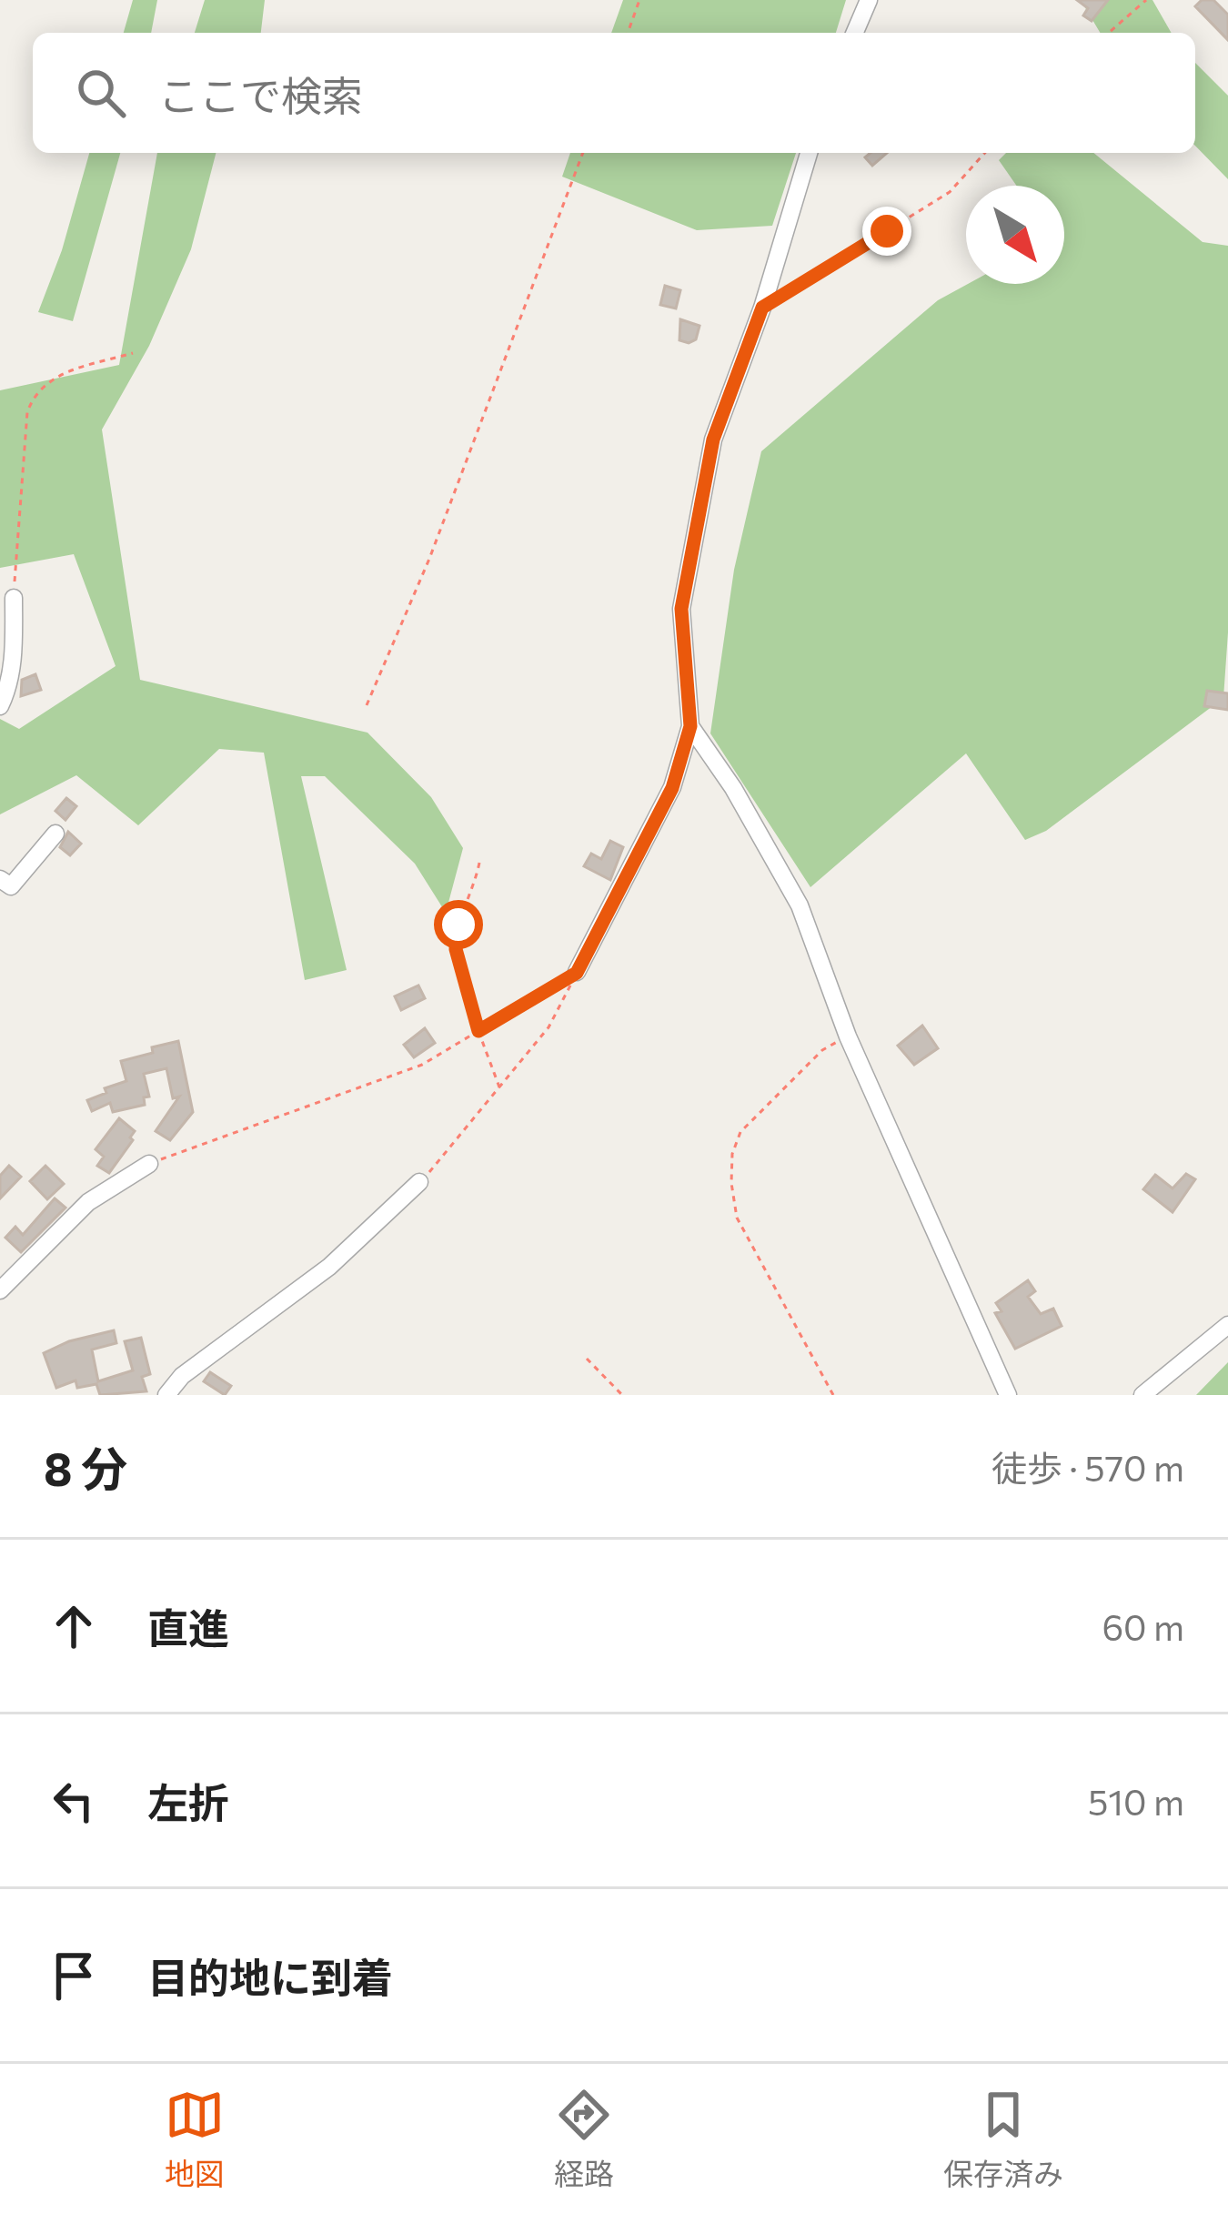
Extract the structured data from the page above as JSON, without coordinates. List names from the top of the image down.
{
  "north": "bottom right",
  "page": {
    "search": "ここで検索",
    "heading": ["8 分", "徒歩 · 570 m"],
    "list": [
      ["直進", "60 m"],
      ["左折", "510 m"],
      "目的地に到着"
    ],
    "nav": ["地図", "経路", "保存済み"]
  }
}
